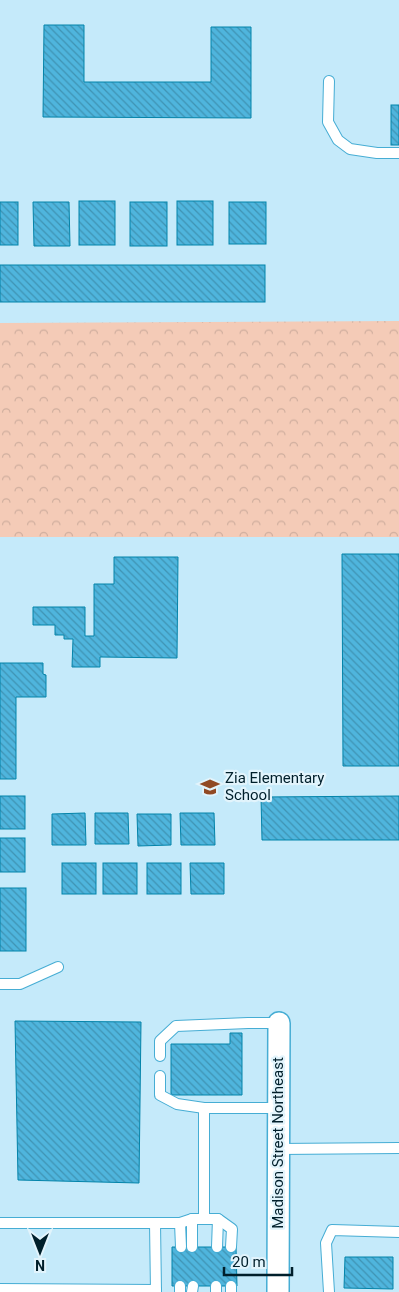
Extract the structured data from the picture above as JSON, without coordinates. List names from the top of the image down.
{
  "streets": {
    "street": ["Madison Street Northeast"]
  },
  "places": {
    "school or university": ["Zia Elementary School"]
  },
  "scale_bar": "20 m",
  "north": "bottom"
}
